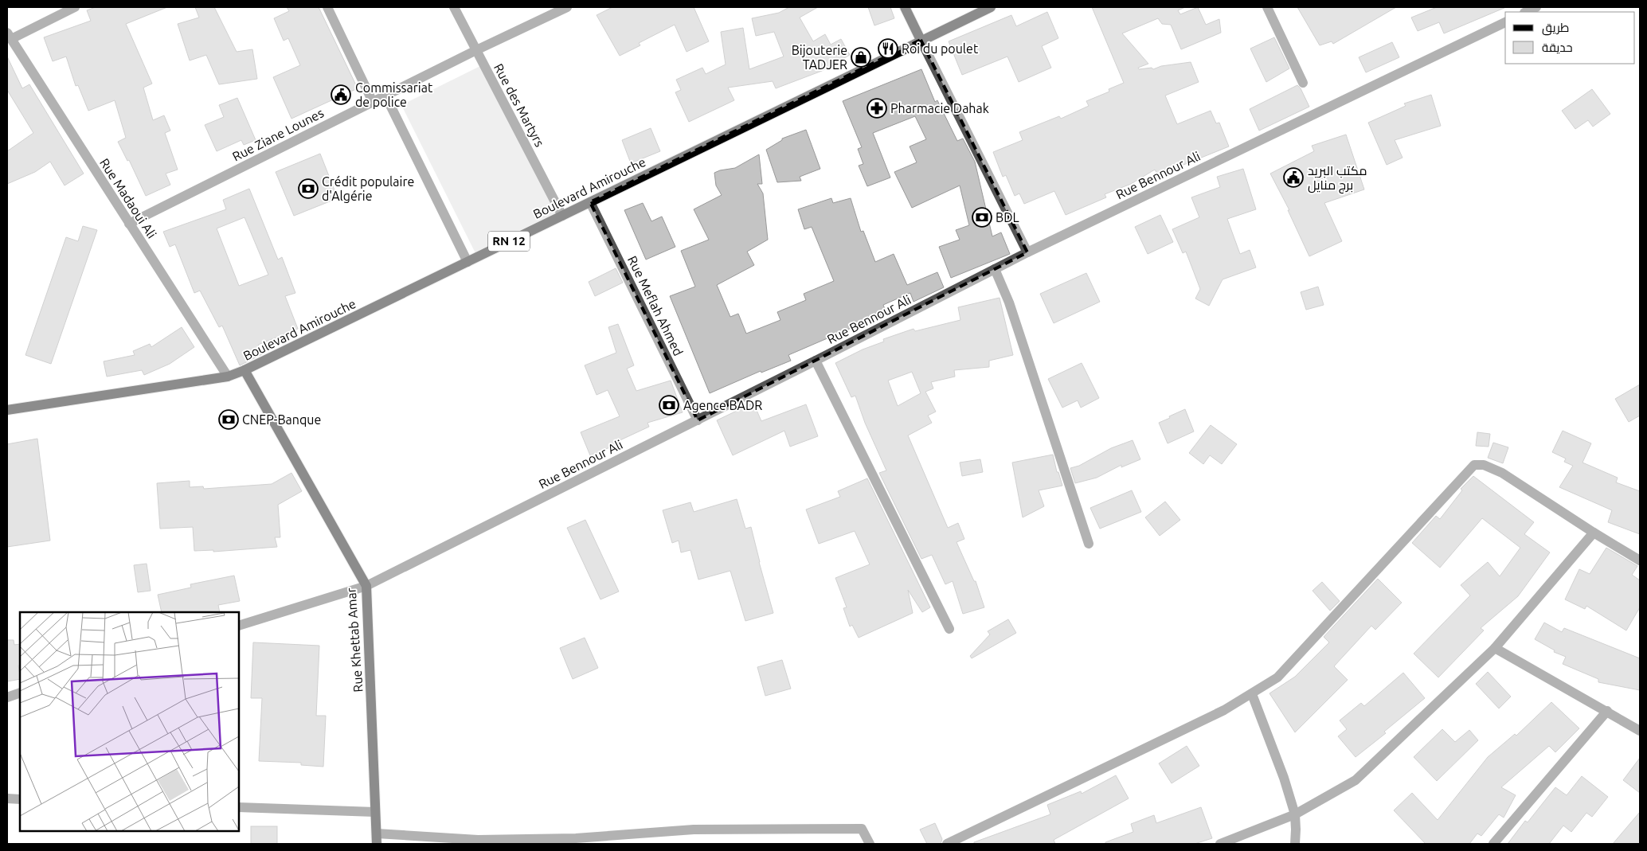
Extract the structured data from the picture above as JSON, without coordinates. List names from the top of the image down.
{
  "streets": {
    "main road": ["Boulevard Amirouche", "RN 12", "Rue Khettab Amar"],
    "street": [
      "Rue des Martyrs",
      "Rue Ziane Lounes",
      "Rue Bennour Ali",
      "Rue Madaoui Ali",
      "Rue Meflah Ahmed"
    ]
  },
  "crossings": [
    ["Rue des Martyrs", "Rue Ziane Lounes"],
    ["Rue des Martyrs", "Boulevard Amirouche"],
    ["Rue Ziane Lounes", "Rue Madaoui Ali"],
    ["Rue Bennour Ali", "Rue Meflah Ahmed"],
    ["Rue Bennour Ali", "Rue Khettab Amar"],
    ["Boulevard Amirouche", "Rue Madaoui Ali"],
    ["Boulevard Amirouche", "Rue Meflah Ahmed"],
    ["Boulevard Amirouche", "Rue Khettab Amar"]
  ],
  "places": {
    "restaurant": ["Roi du poulet"],
    "shop": ["Bijouterie TADJER"],
    "public building": ["Commissariat de police", "مكتب البريد برج منايل"],
    "pharmacy": ["Pharmacie Dahak"],
    "bank": [
      "Crédit populaire d'Algérie",
      "BDL",
      "Agence BADR",
      "CNEP-Banque"
    ]
  },
  "legend": ["طريق", "حديقة"]
}
